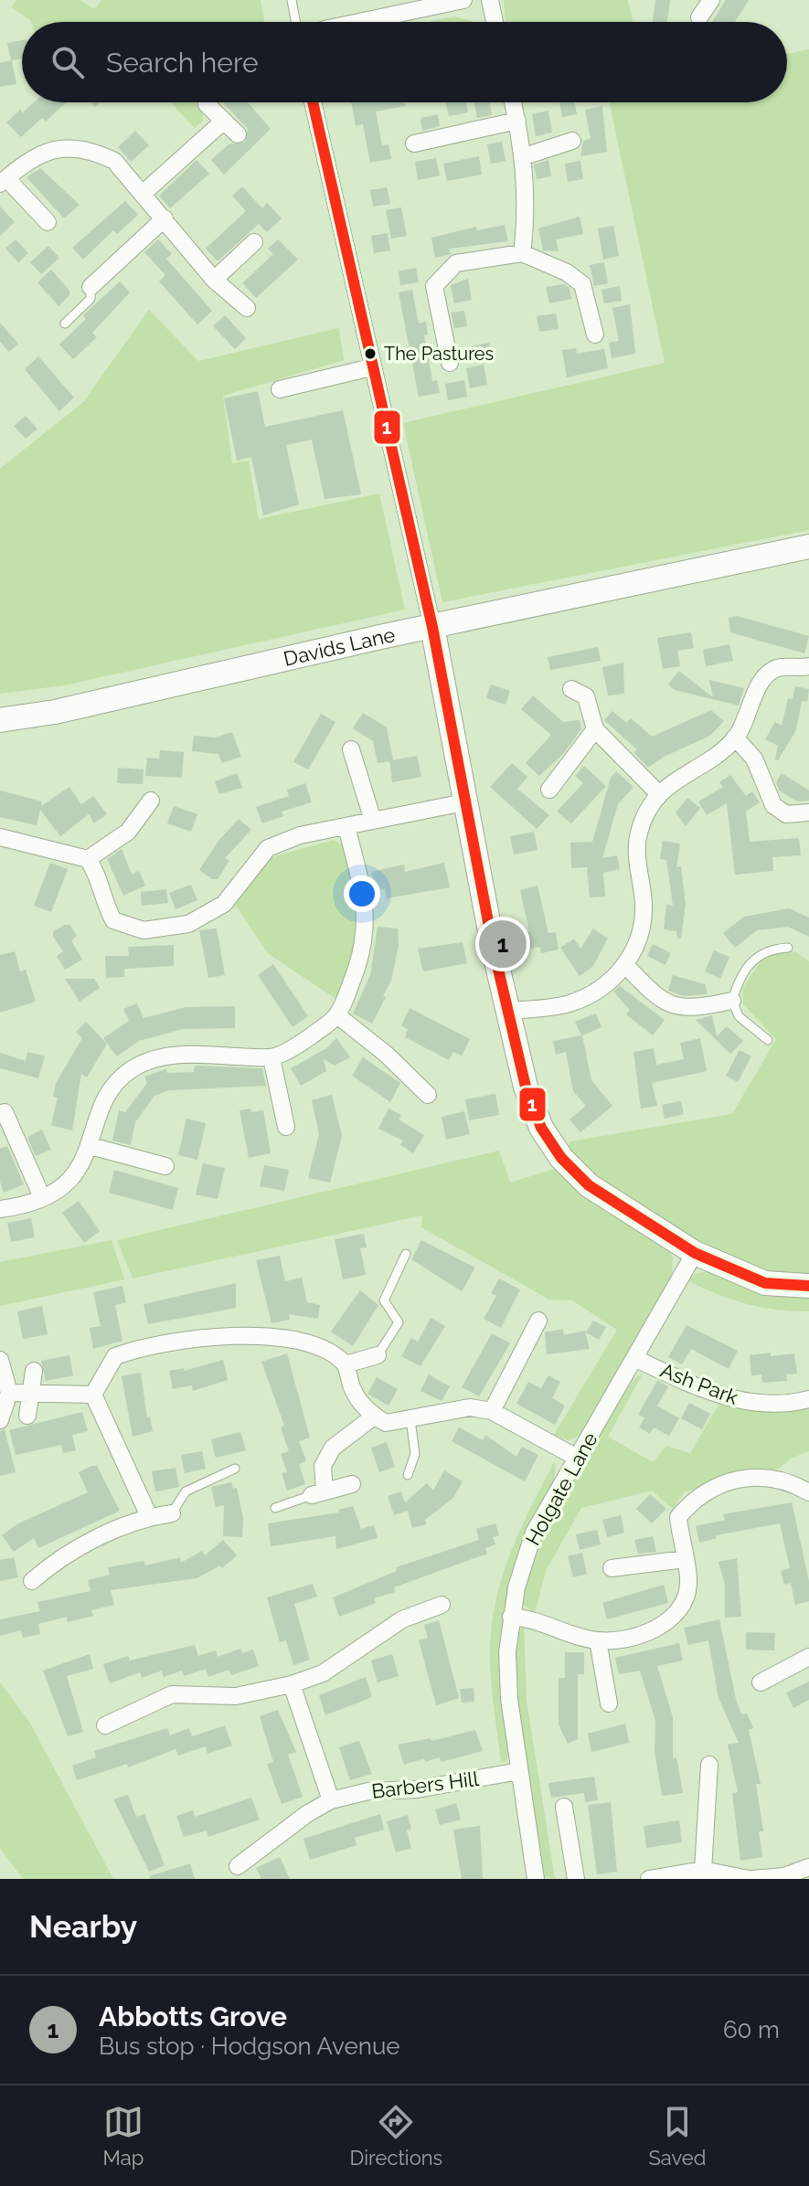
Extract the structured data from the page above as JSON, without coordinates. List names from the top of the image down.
{
  "streets": {
    "street": [
      "Davids Lane",
      "Ash Park",
      "Holgate Lane",
      "Barbers Hill"
    ]
  },
  "crossings": [
    ["Ash Park", "Holgate Lane"],
    ["Holgate Lane", "Barbers Hill"]
  ],
  "places": ["The Pastures"],
  "lines": ["transit line 1"],
  "page": {
    "search": "Search here",
    "pins": "1",
    "heading": "Nearby",
    "list": [
      {
        "mark": "1",
        "name": "Abbotts Grove",
        "note": "Bus stop · Hodgson Avenue",
        "value": "60 m"
      }
    ],
    "nav": ["Map", "Directions", "Saved"]
  }
}
